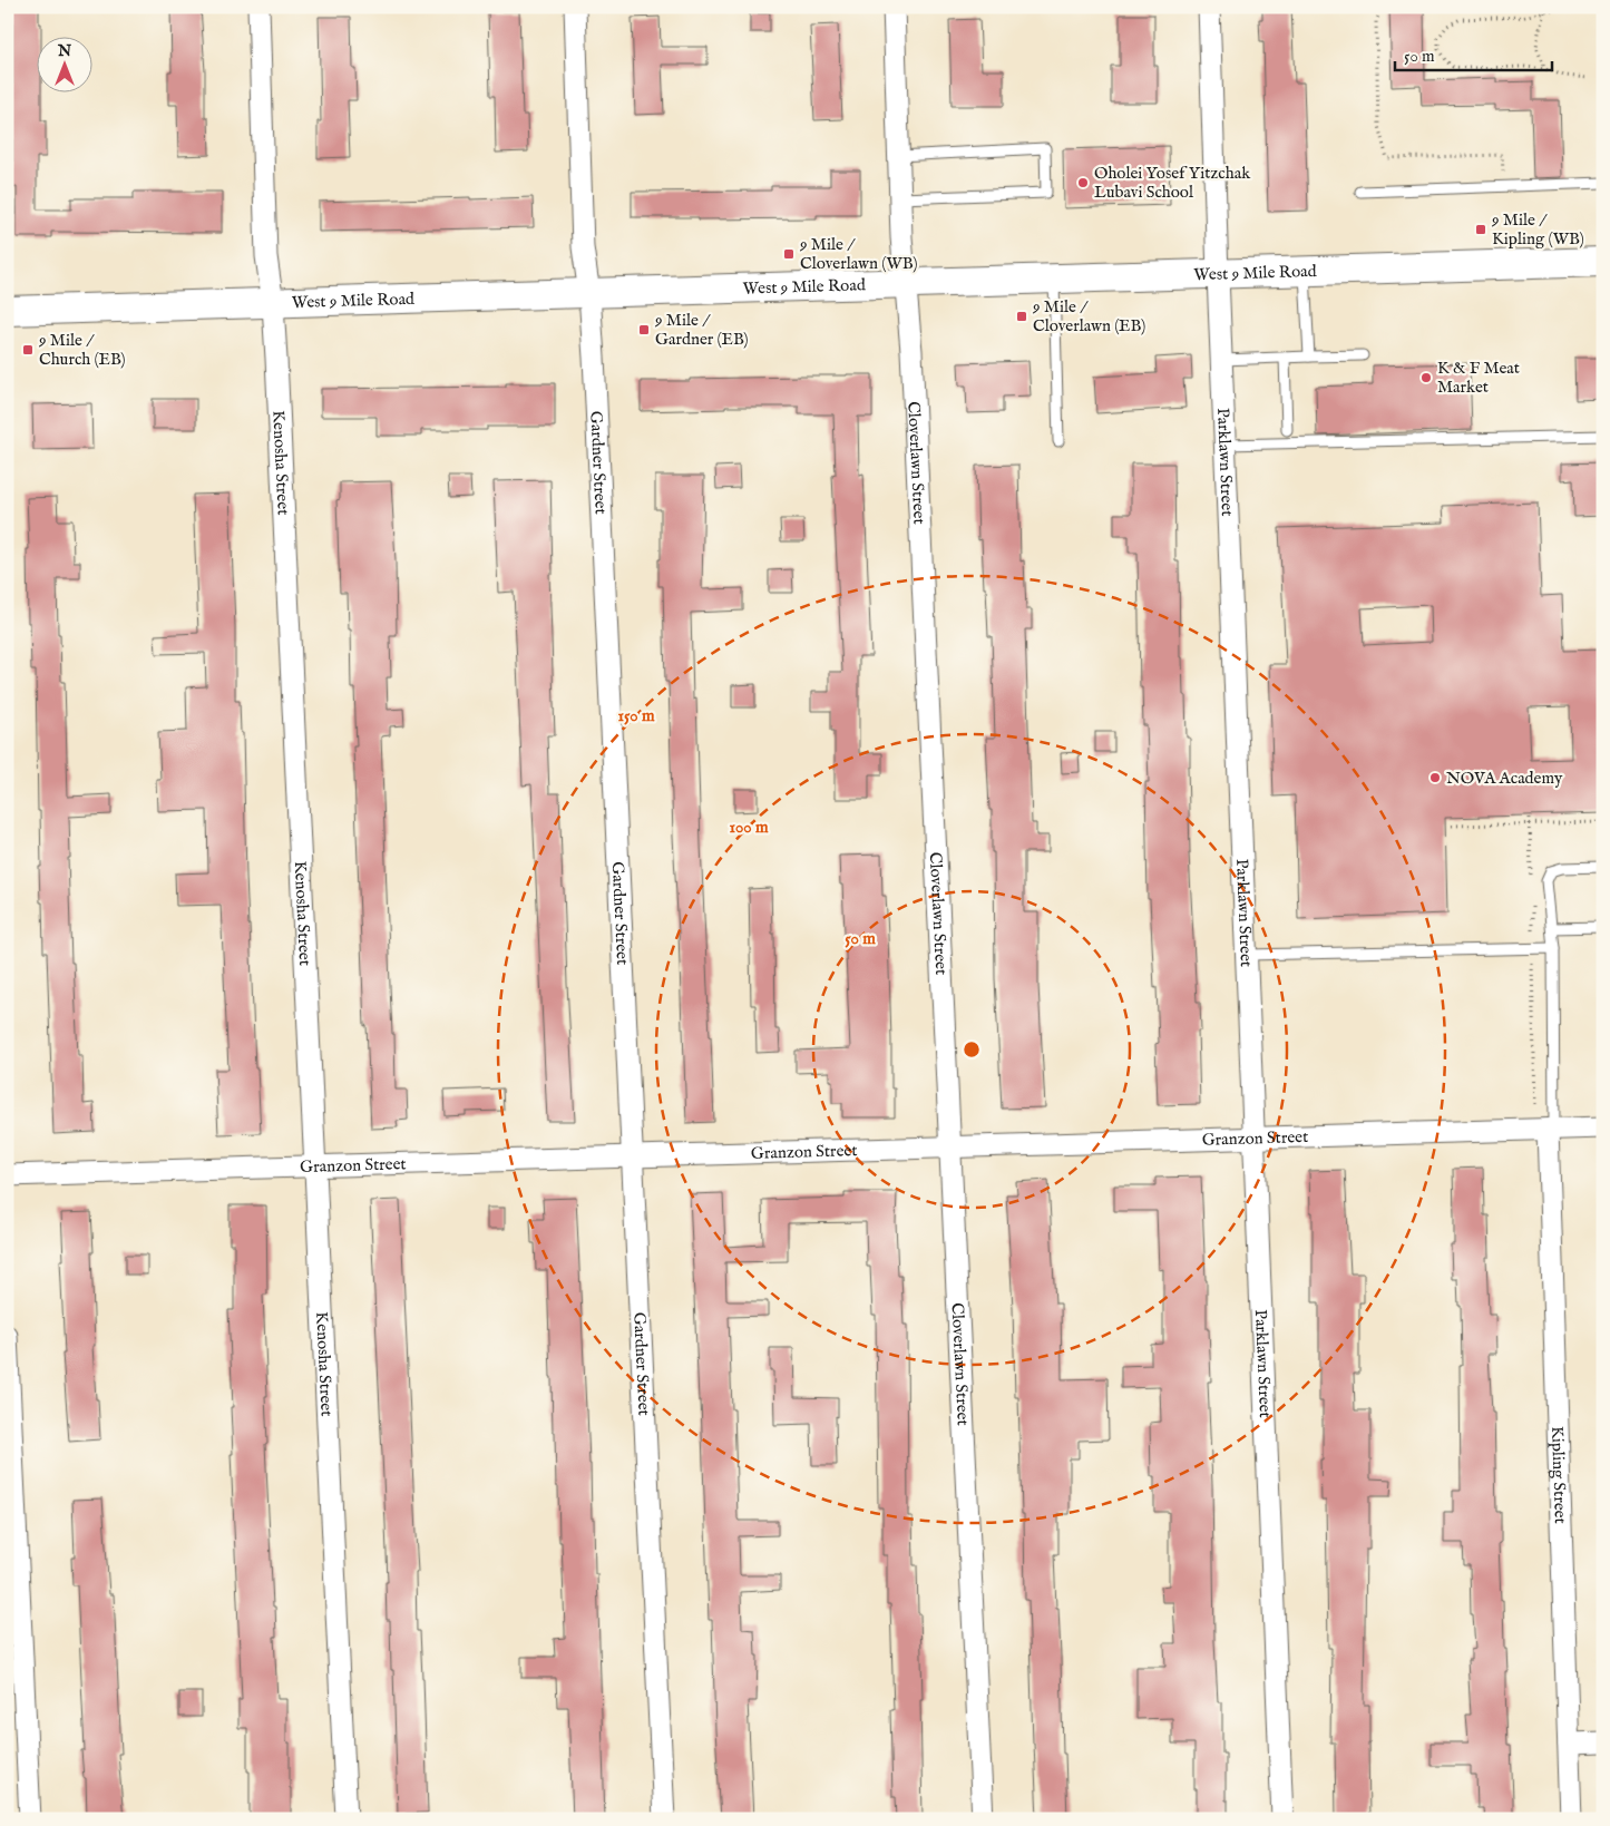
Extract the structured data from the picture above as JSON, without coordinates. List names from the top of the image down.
{
  "streets": {
    "main road": ["West 9 Mile Road"],
    "street": [
      "Kenosha Street",
      "Gardner Street",
      "Cloverlawn Street",
      "Parklawn Street",
      "Granzon Street",
      "Kipling Street"
    ]
  },
  "crossings": [
    ["West 9 Mile Road", "Kenosha Street"],
    ["West 9 Mile Road", "Gardner Street"],
    ["West 9 Mile Road", "Cloverlawn Street"],
    ["West 9 Mile Road", "Parklawn Street"],
    ["Kenosha Street", "Granzon Street"],
    ["Gardner Street", "Granzon Street"],
    ["Cloverlawn Street", "Granzon Street"],
    ["Parklawn Street", "Granzon Street"],
    ["Granzon Street", "Kipling Street"]
  ],
  "places": {
    "other": ["Oholei Yosef Yitzchak Lubavi School", "K & F Meat Market", "NOVA Academy"],
    "transit": [
      "9 Mile / Kipling (WB)",
      "9 Mile / Cloverlawn (WB)",
      "9 Mile / Cloverlawn (EB)",
      "9 Mile / Gardner (EB)",
      "9 Mile / Church (EB)"
    ]
  },
  "scale_bar": "50 m",
  "north": "top",
  "rings": ["150 m", "100 m", "50 m"]
}
